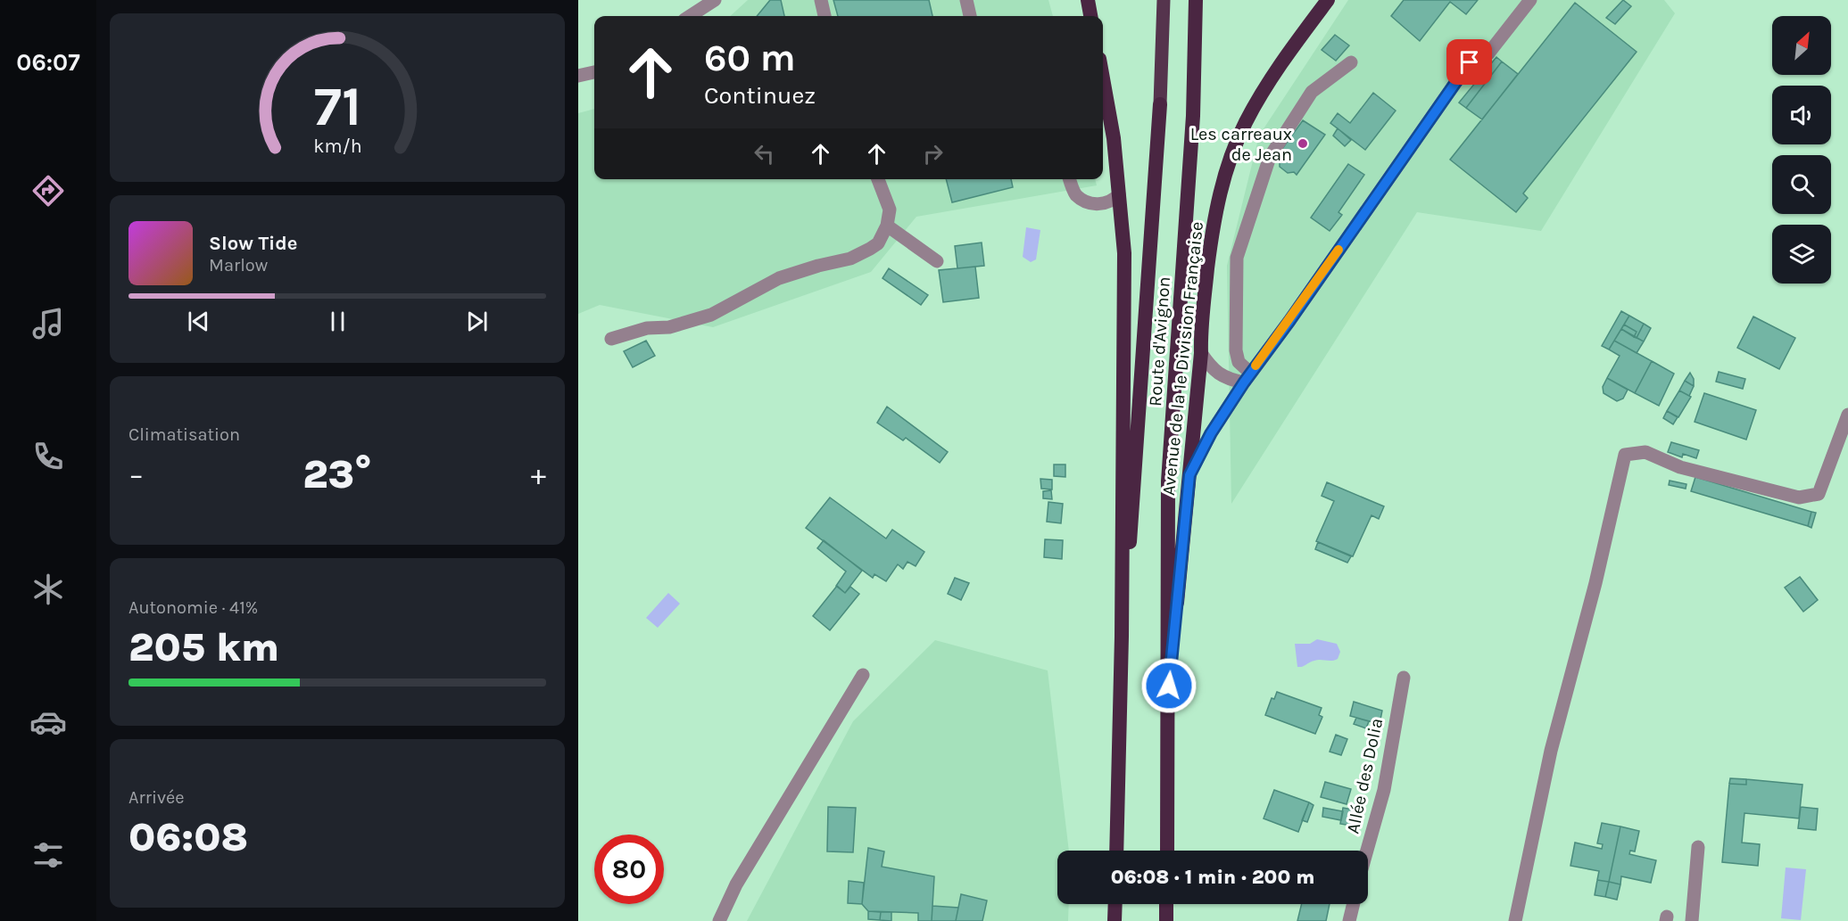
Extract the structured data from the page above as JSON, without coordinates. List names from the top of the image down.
{
  "streets": {
    "highway": ["Route d'Avignon", "Avenue de la 1e Division Française"],
    "street": ["Allée des Dolia"]
  },
  "crossings": [
    ["Route d'Avignon", "Avenue de la 1e Division Française"]
  ],
  "places": ["Les carreaux de Jean"],
  "north": "top right",
  "page": {
    "tabs": "06:07",
    "turn": ["60 m", "Continuez"],
    "song": ["Slow Tide", "Marlow"],
    "tile": [
      "Climatisation",
      ["Autonomie · 41%", "205 km"],
      ["Arrivée", "06:08"]
    ],
    "heat": ["−", "23°", "+"],
    "limit": "80",
    "trip": "06:08 · 1 min · 200 m",
    "gauge": ["71", "km/h"]
  }
}
